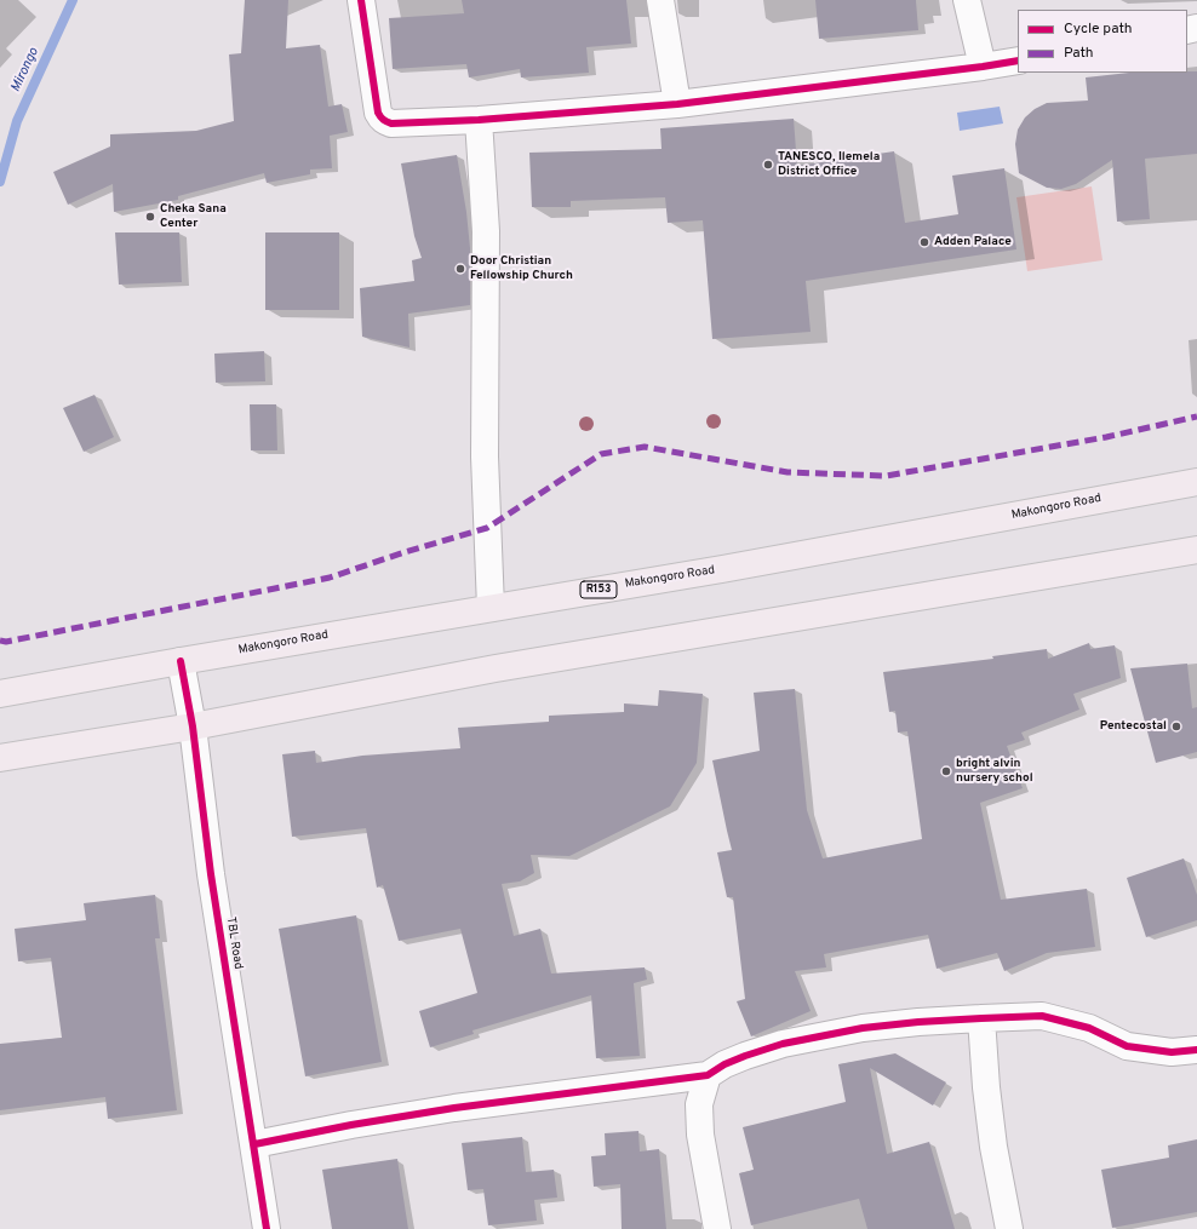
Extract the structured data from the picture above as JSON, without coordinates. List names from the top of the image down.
{
  "streets": {
    "main road": ["Makongoro Road", "R153"],
    "street": ["TBL Road"]
  },
  "crossings": [
    ["Makongoro Road", "TBL Road"]
  ],
  "water": ["Mirongo"],
  "places": [
    "TANESCO, Ilemela District Office",
    "Cheka Sana Center",
    "Adden Palace",
    "Door Christian Fellowship Church",
    "Pentecostal",
    "bright alvin nursery schol"
  ],
  "legend": ["Cycle path", "Path"]
}
